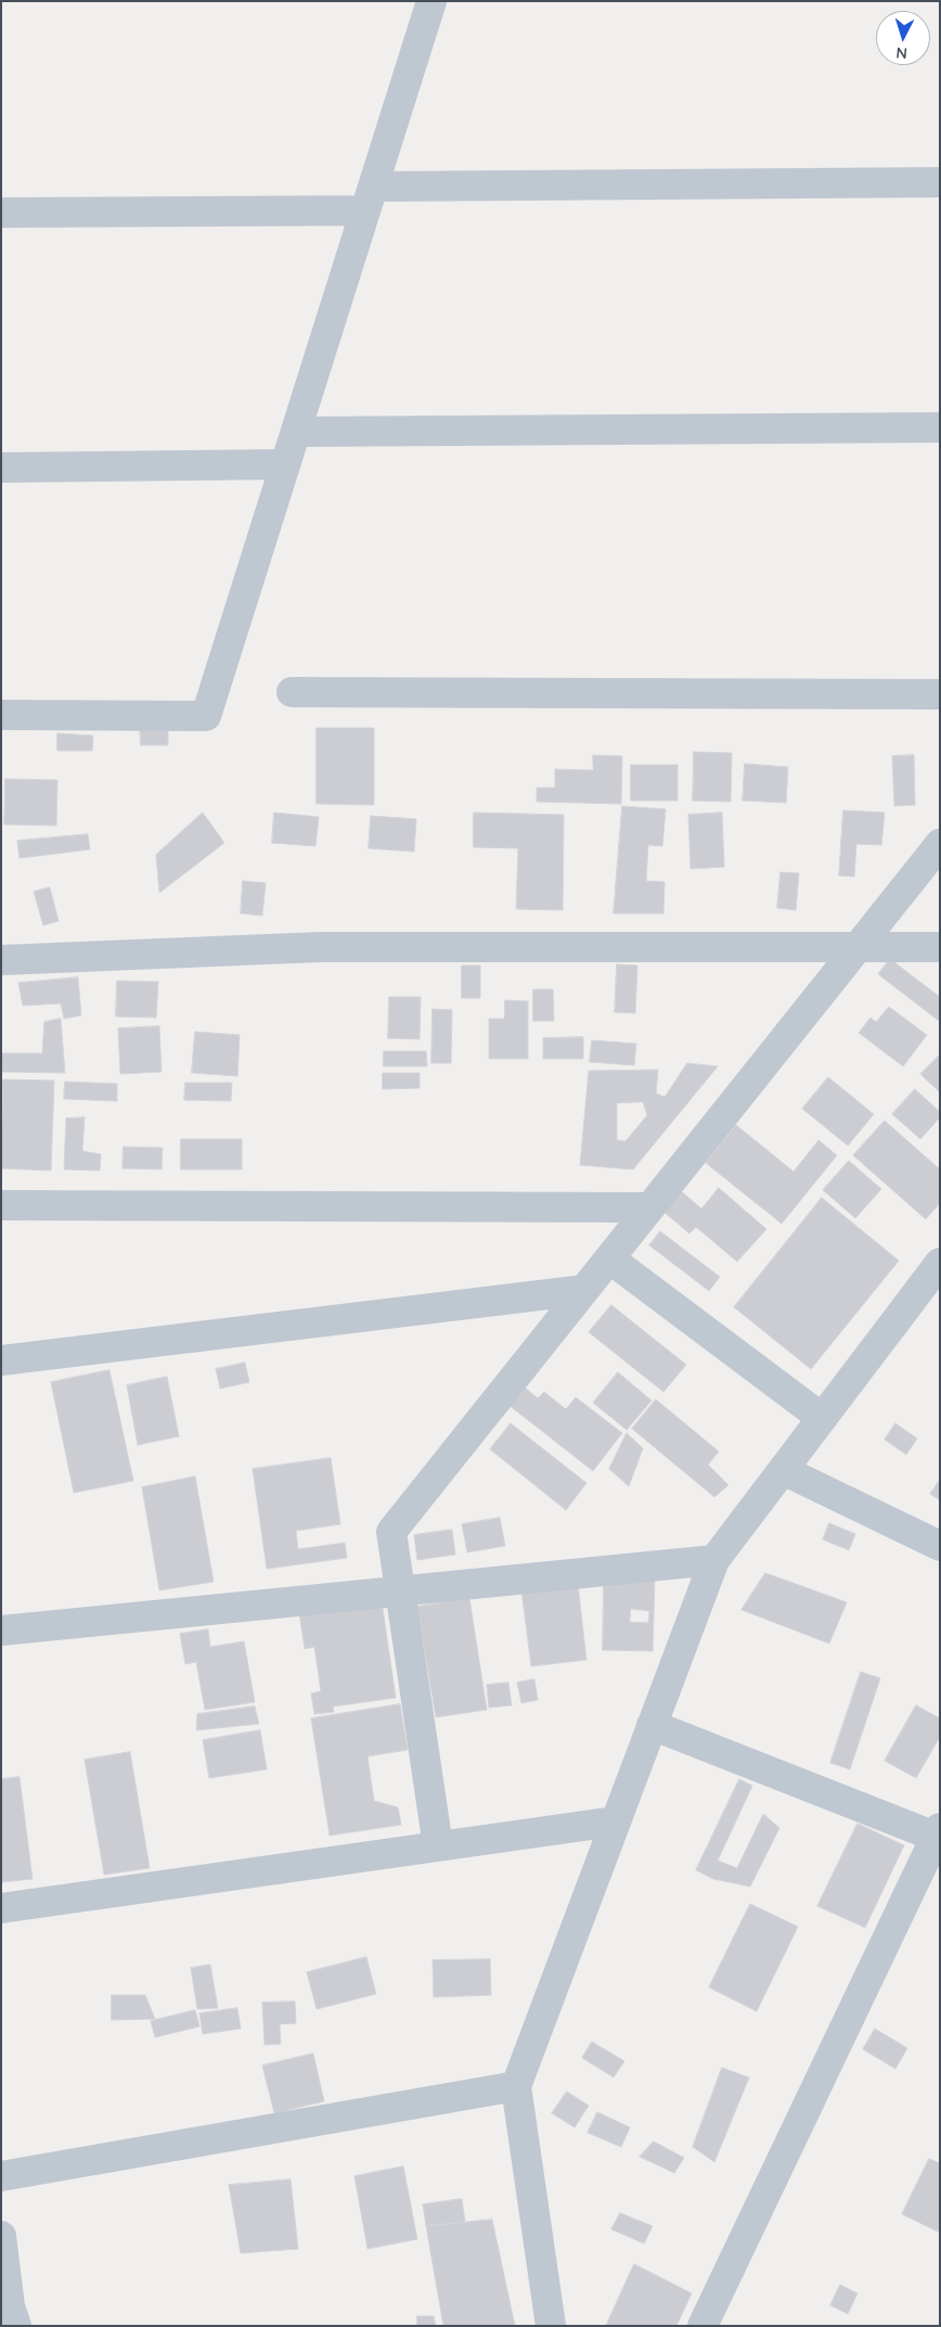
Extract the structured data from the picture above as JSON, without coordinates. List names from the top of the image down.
{
  "north": "bottom"
}
